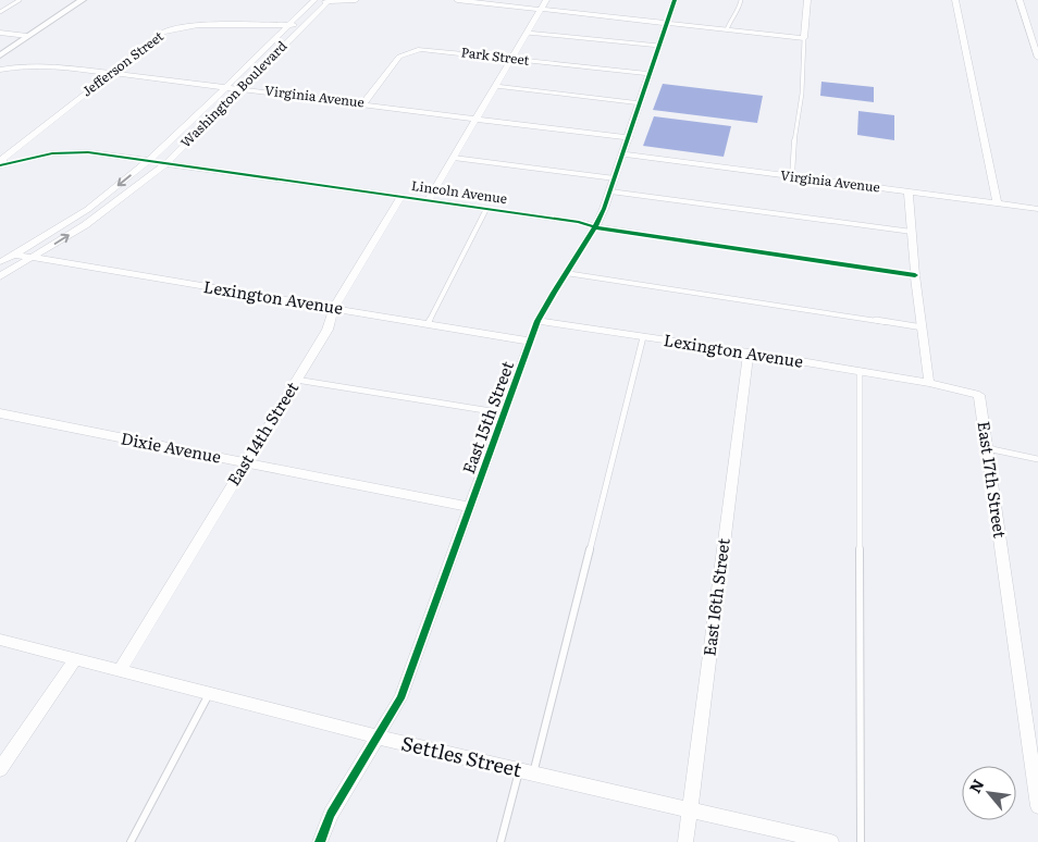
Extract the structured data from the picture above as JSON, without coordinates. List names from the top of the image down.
{
  "streets": {
    "street": [
      "Park Street",
      "Jefferson Street",
      "Washington Boulevard",
      "Virginia Avenue",
      "Lincoln Avenue",
      "Lexington Avenue",
      "East 15th Street",
      "East 14th Street",
      "Dixie Avenue",
      "East 17th Street",
      "East 16th Street",
      "Settles Street"
    ]
  },
  "crossings": [
    ["Park Street", "Virginia Avenue"],
    ["Park Street", "East 15th Street"],
    ["Jefferson Street", "Washington Boulevard"],
    ["Jefferson Street", "Virginia Avenue"],
    ["Jefferson Street", "Lincoln Avenue"],
    ["Washington Boulevard", "Virginia Avenue"],
    ["Washington Boulevard", "Lincoln Avenue"],
    ["Washington Boulevard", "Lexington Avenue"],
    ["Virginia Avenue", "East 15th Street"],
    ["Lincoln Avenue", "East 15th Street"],
    ["Lincoln Avenue", "East 14th Street"],
    ["Lexington Avenue", "East 15th Street"],
    ["Lexington Avenue", "East 14th Street"],
    ["Lexington Avenue", "East 17th Street"],
    ["Lexington Avenue", "East 16th Street"],
    ["East 15th Street", "Dixie Avenue"],
    ["East 15th Street", "Settles Street"],
    ["East 14th Street", "Dixie Avenue"],
    ["East 14th Street", "Settles Street"],
    ["East 16th Street", "Settles Street"]
  ],
  "north": "top left"
}
